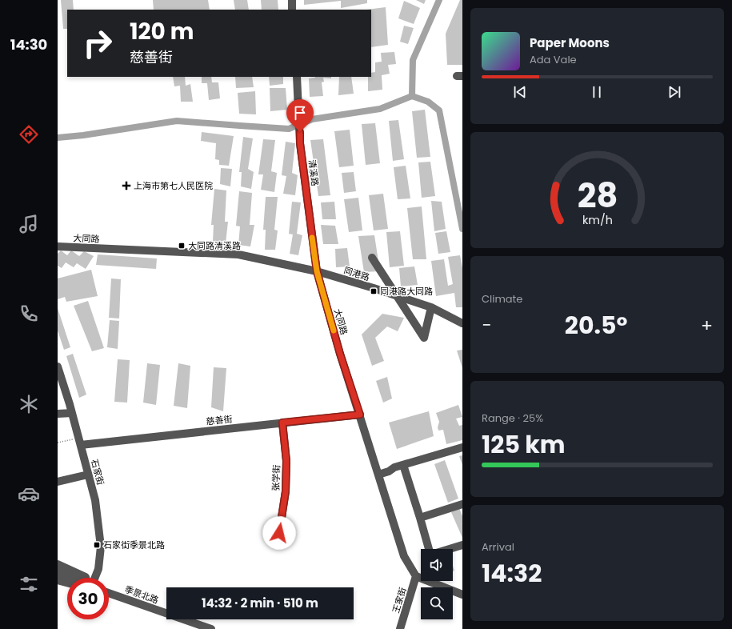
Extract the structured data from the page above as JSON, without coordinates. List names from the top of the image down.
{
  "streets": {
    "street": [
      "清溪路",
      "大同路",
      "同港路",
      "慈善街",
      "石家街",
      "张学街",
      "季景北路",
      "王家街"
    ]
  },
  "crossings": [
    ["清溪路", "大同路"],
    ["清溪路", "同港路"],
    ["大同路", "同港路"],
    ["大同路", "慈善街"],
    ["大同路", "王家街"],
    ["慈善街", "石家街"],
    ["慈善街", "张学街"]
  ],
  "places": {
    "health": ["上海市第七人民医院"],
    "transit": ["大同路清溪路", "同港路大同路", "石家街季景北路"]
  },
  "page": {
    "tabs": "14:30",
    "turn": ["120 m", "慈善街"],
    "song": ["Paper Moons", "Ada Vale"],
    "tile": [
      "Climate",
      ["Range · 25%", "125 km"],
      ["Arrival", "14:32"]
    ],
    "heat": ["−", "20.5°", "+"],
    "limit": "30",
    "trip": "14:32 · 2 min · 510 m",
    "gauge": ["28", "km/h"]
  }
}
